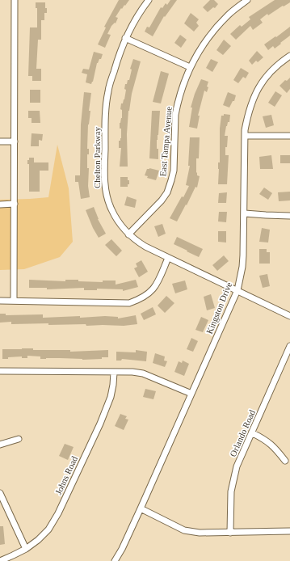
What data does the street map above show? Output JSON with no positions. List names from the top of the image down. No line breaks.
{"streets":{"street":["East Tampa Avenue","Chelton Parkway","Kingston Drive","Orlando Road","Johns Road"]},"crossings":[["East Tampa Avenue","Chelton Parkway"],["Chelton Parkway","Kingston Drive"]]}
